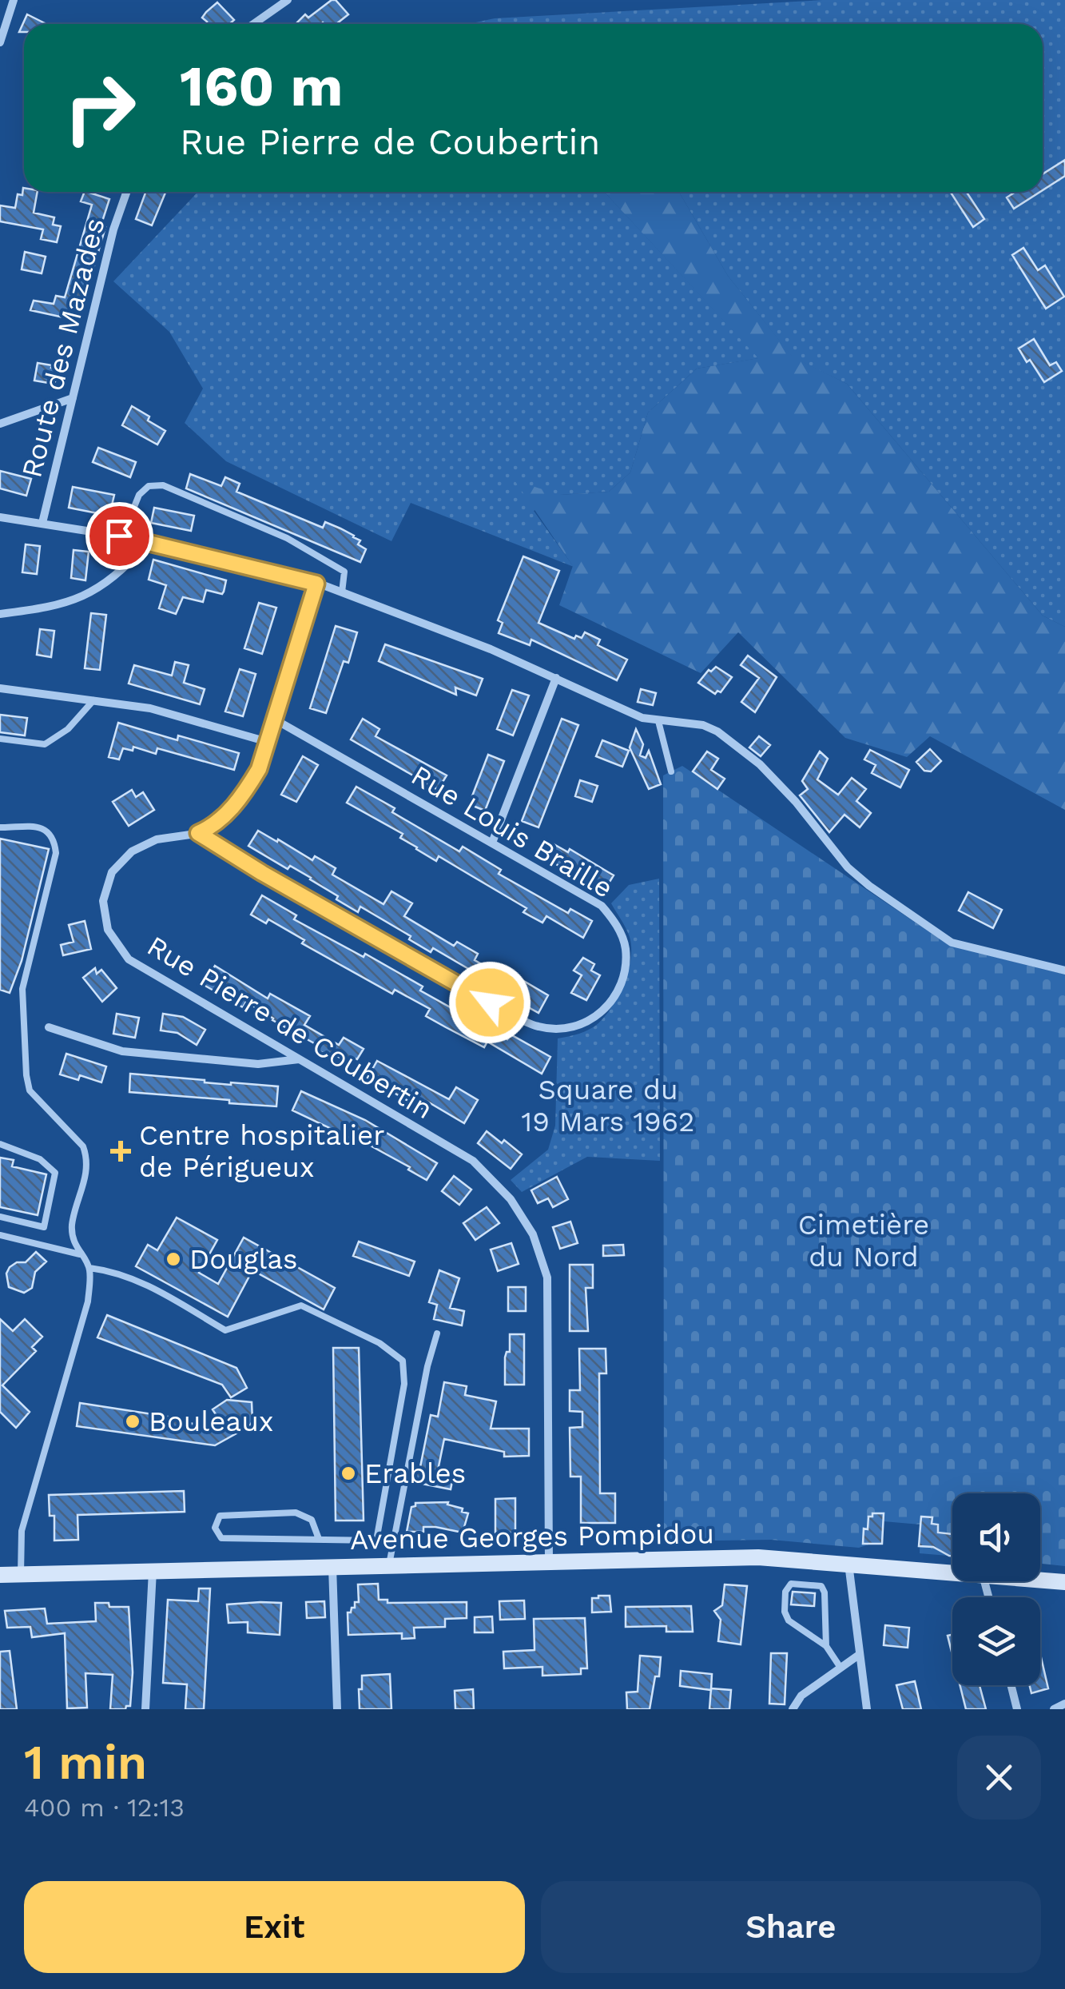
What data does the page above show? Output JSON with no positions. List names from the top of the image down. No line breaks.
{"streets":{"main road":["Avenue Georges Pompidou"],"street":["Route des Mazades","Rue Louis Braille","Rue Pierre de Coubertin"]},"crossings":[["Rue Louis Braille","Rue Pierre de Coubertin"],["Rue Pierre de Coubertin","Avenue Georges Pompidou"]],"parks":["Square du 19 Mars 1962","Cimetière du Nord"],"places":{"health":["Centre hospitalier de Périgueux"],"other":["Douglas","Bouleaux","Erables"]},"page":{"turn":["160 m","Rue Pierre de Coubertin"],"heading":["1 min","400 m · 12:13"],"buttons":["Exit","Share"]}}
